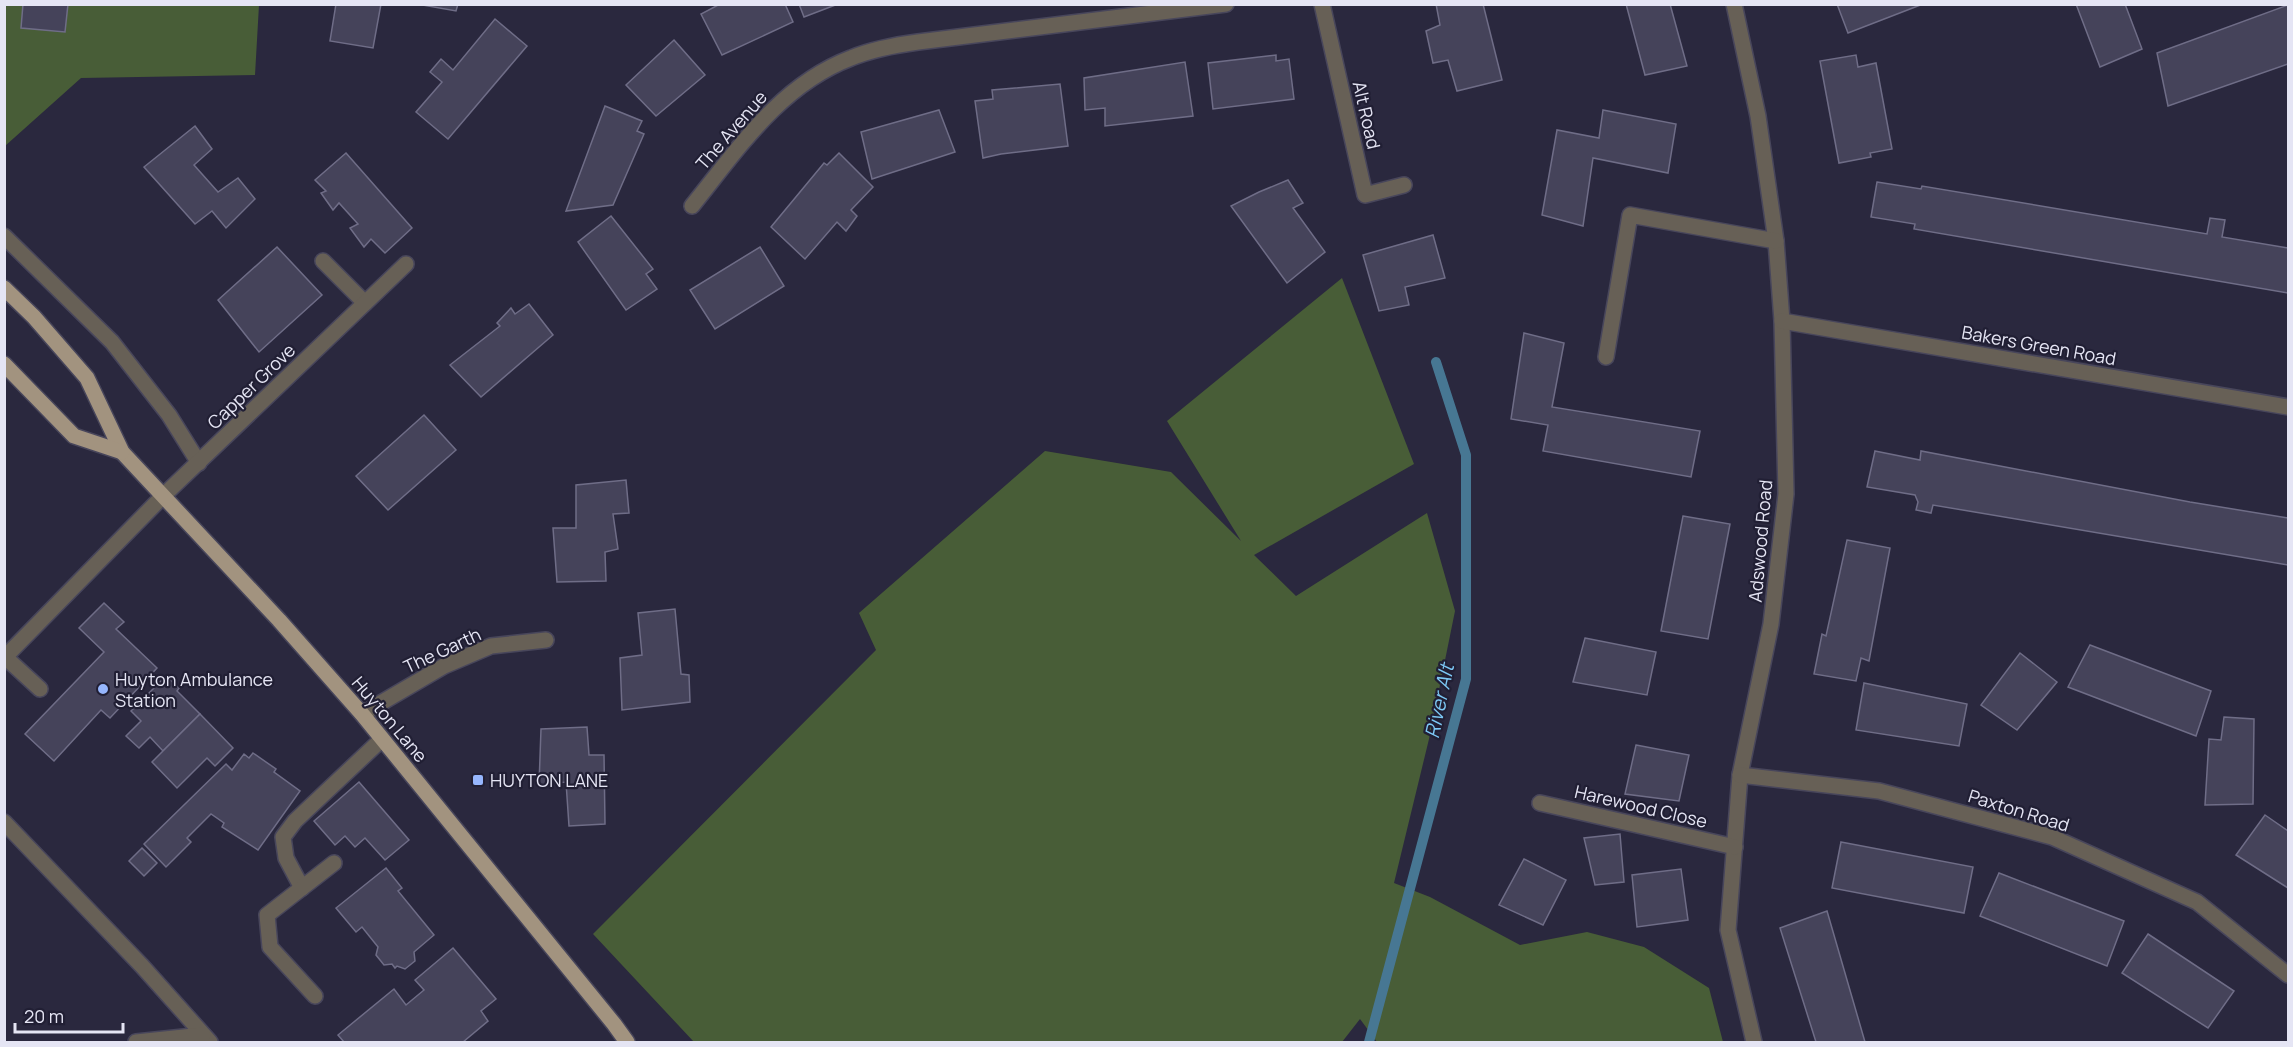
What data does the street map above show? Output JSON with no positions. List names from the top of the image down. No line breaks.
{"streets":{"main road":["Huyton Lane"],"street":["Alt Road","The Avenue","Bakers Green Road","Capper Grove","Adswood Road","The Garth","Harewood Close","Paxton Road"]},"crossings":[["Bakers Green Road","Adswood Road"],["Capper Grove","Huyton Lane"],["Adswood Road","Harewood Close"],["Adswood Road","Paxton Road"],["The Garth","Huyton Lane"]],"water":["River Alt"],"places":{"other":["Huyton Ambulance Station"],"transit":["HUYTON LANE"]},"scale_bar":"20 m"}
